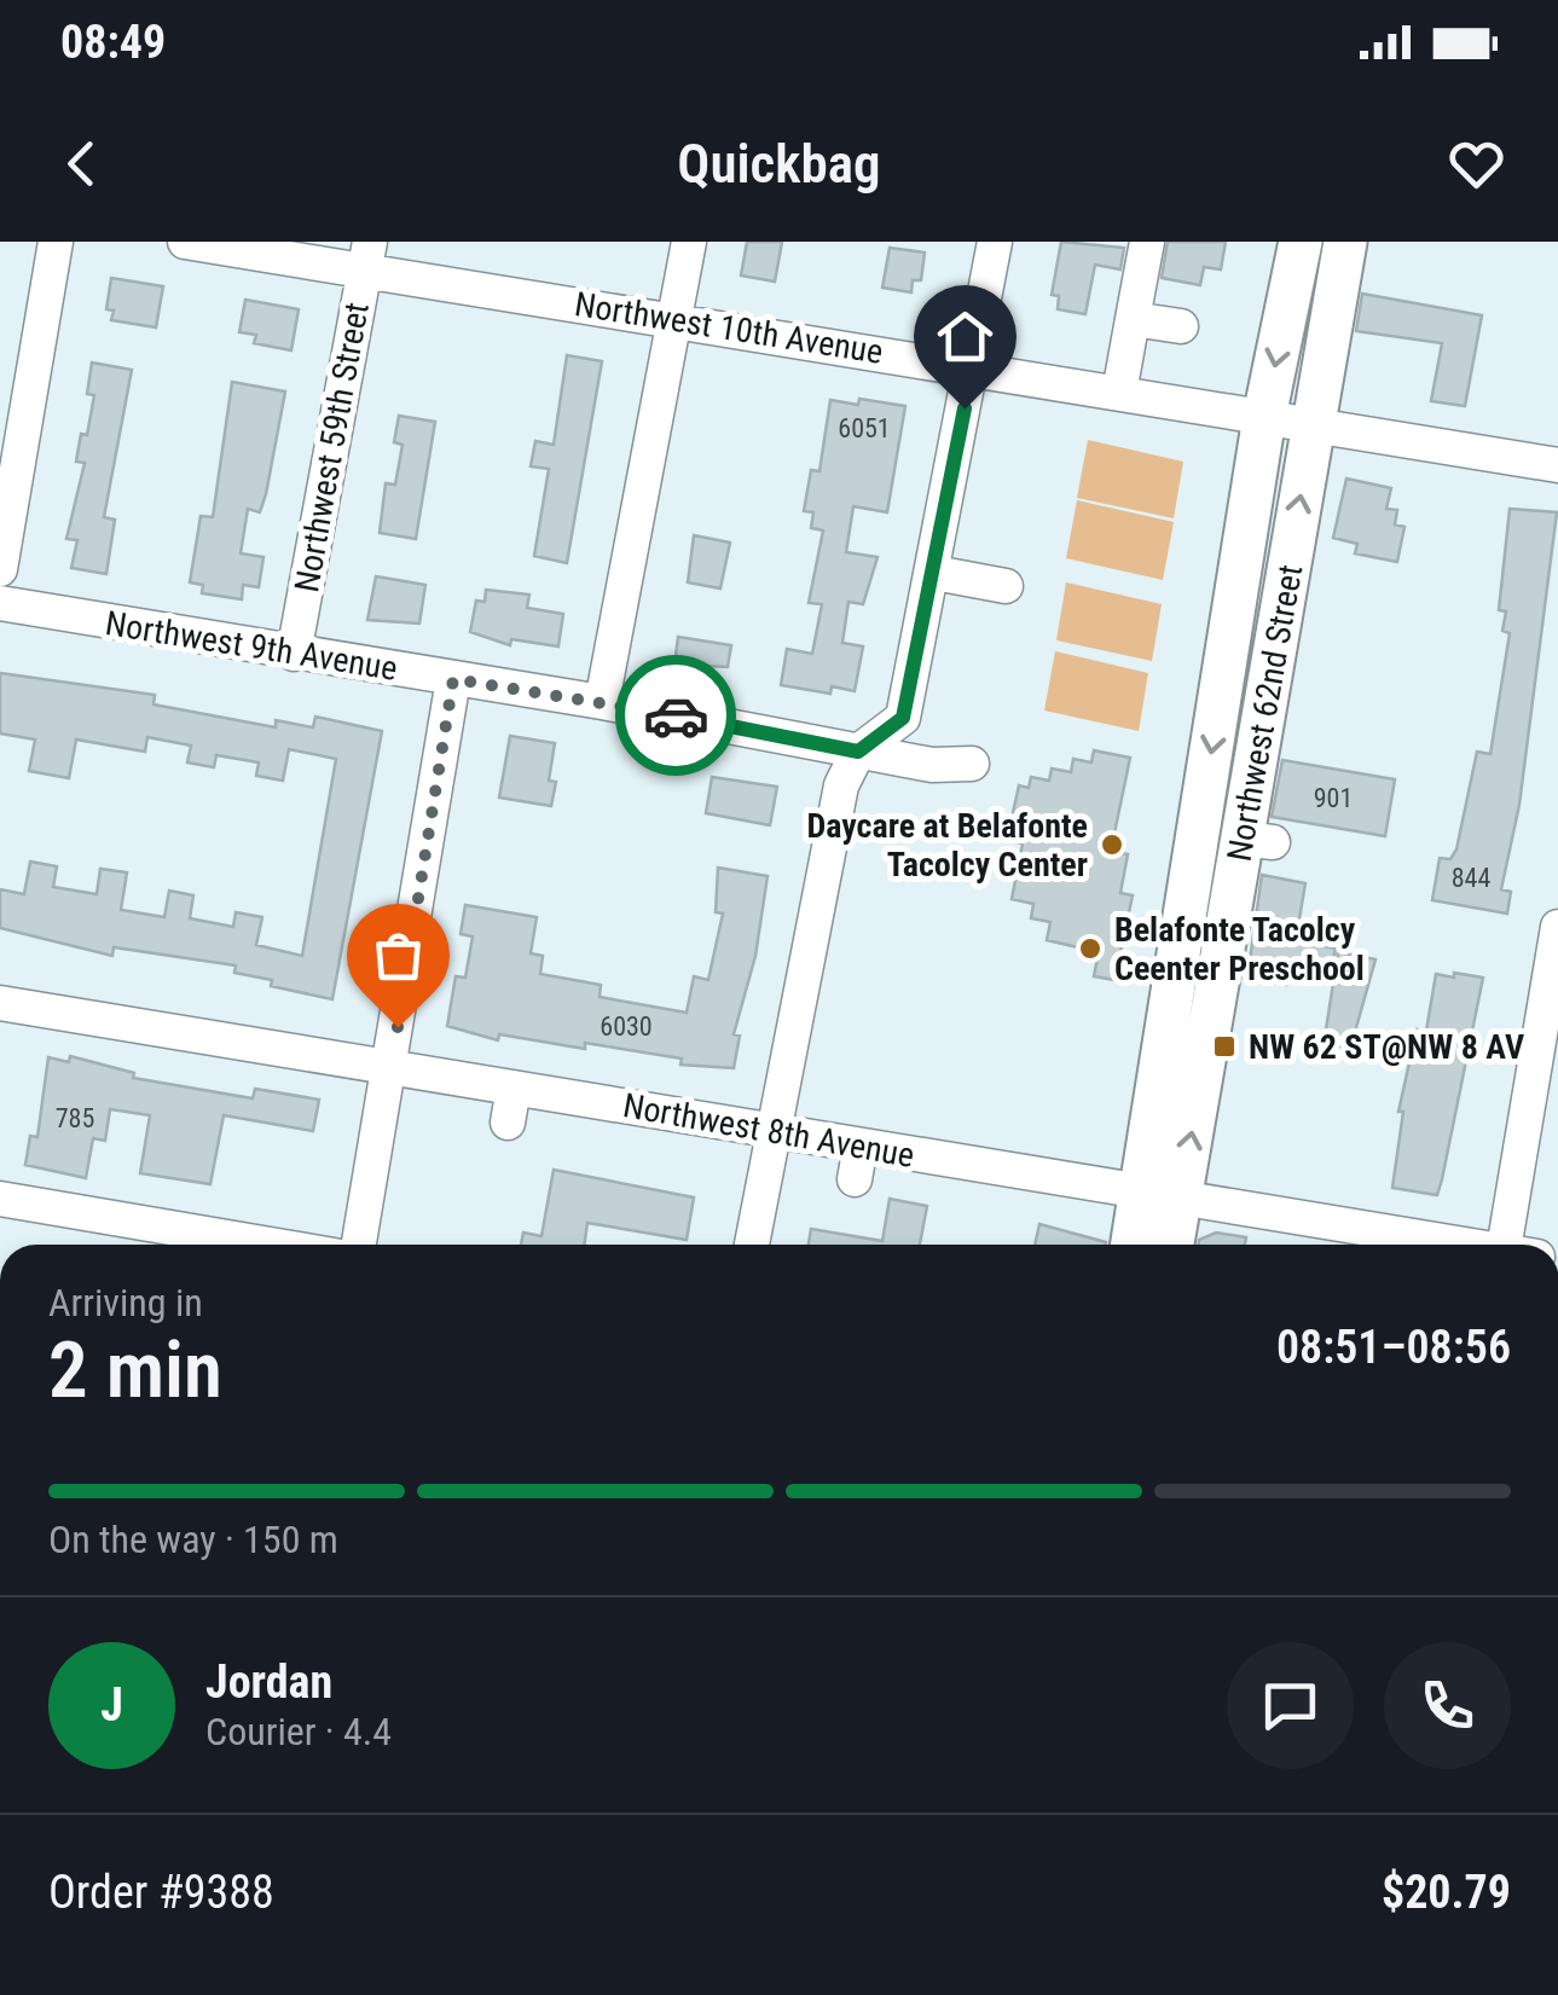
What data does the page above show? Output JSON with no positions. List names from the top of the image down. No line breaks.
{"streets":{"main road":["Northwest 62nd Street"],"street":["Northwest 10th Avenue","Northwest 59th Street","Northwest 9th Avenue","Northwest 8th Avenue"]},"crossings":[["Northwest 10th Avenue","Northwest 59th Street"],["Northwest 10th Avenue","Northwest 62nd Street"],["Northwest 59th Street","Northwest 9th Avenue"],["Northwest 62nd Street","Northwest 8th Avenue"]],"places":{"other":["Daycare at Belafonte Tacolcy Center","Belafonte Tacolcy Ceenter Preschool"],"transit":["NW 62 ST@NW 8 AV"]},"house_numbers":["6051","901","844","6030","785"],"page":{"status":"08:49","header":"Quickbag","heading":["2 min","Arriving in","08:51–08:56"],"panel":["Jordan","Courier · 4.4","Order #9388","$20.79"],"bar":"On the way · 150 m","round":"J"}}
